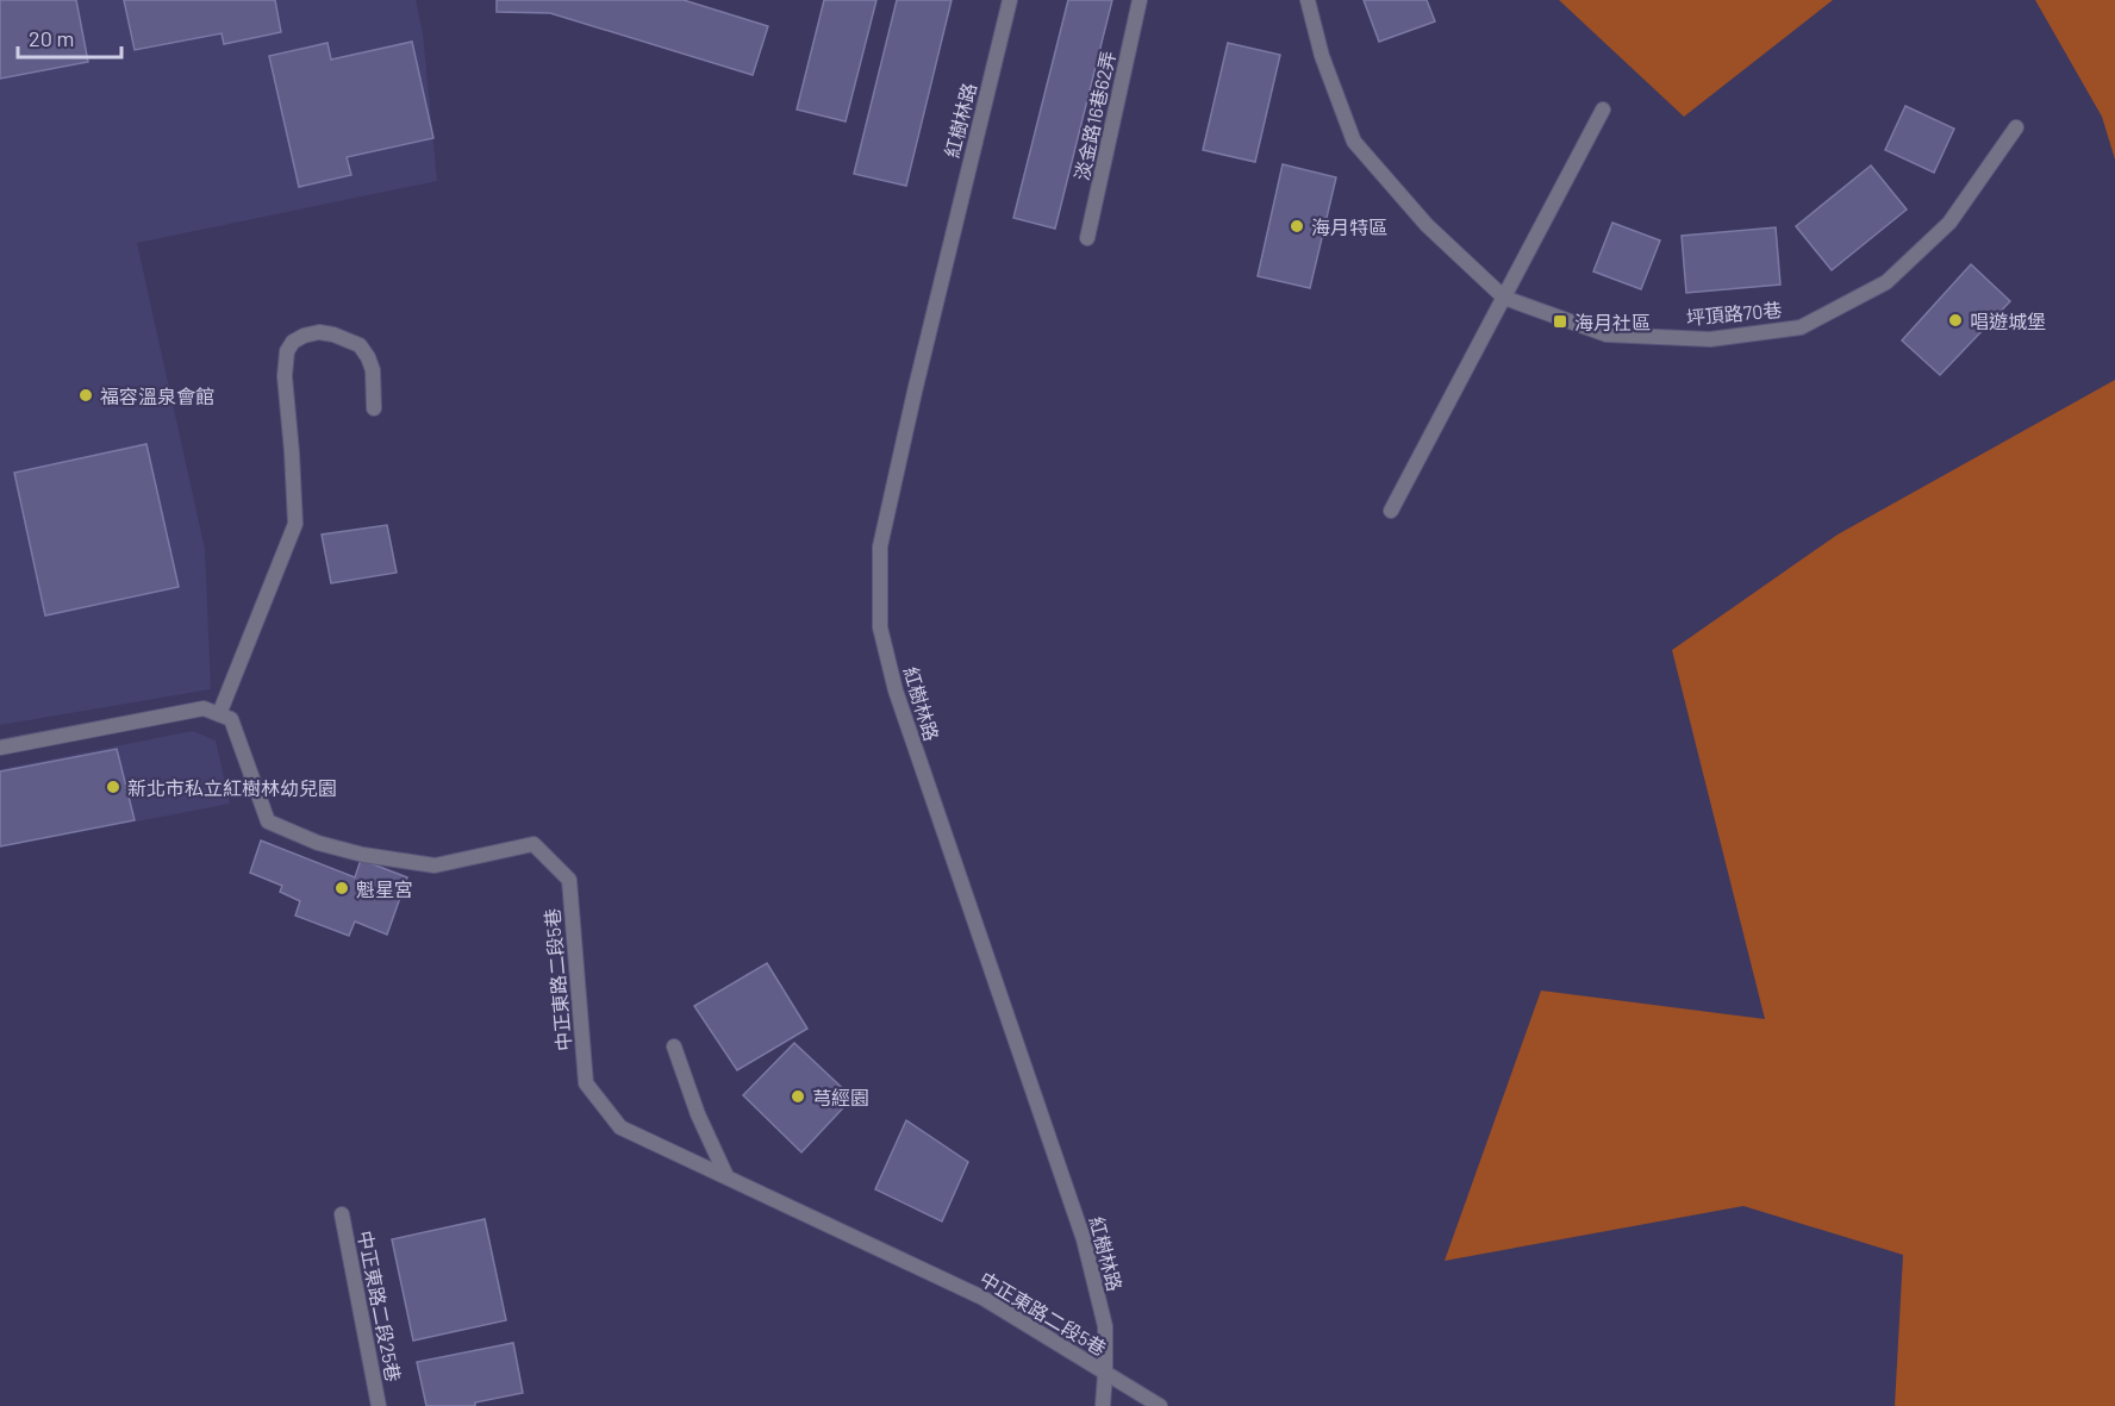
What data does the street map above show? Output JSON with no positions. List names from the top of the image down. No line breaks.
{"streets":{"street":["淡金路16巷62弄","紅樹林路","坪頂路70巷","中正東路二段5巷","中正東路二段25巷"]},"crossings":[["紅樹林路","中正東路二段5巷"]],"places":{"other":["海月特區","唱遊城堡","福容溫泉會館","新北市私立紅樹林幼兒園","魁星宮","芎經園"],"transit":["海月社區"]},"scale_bar":"20 m"}
